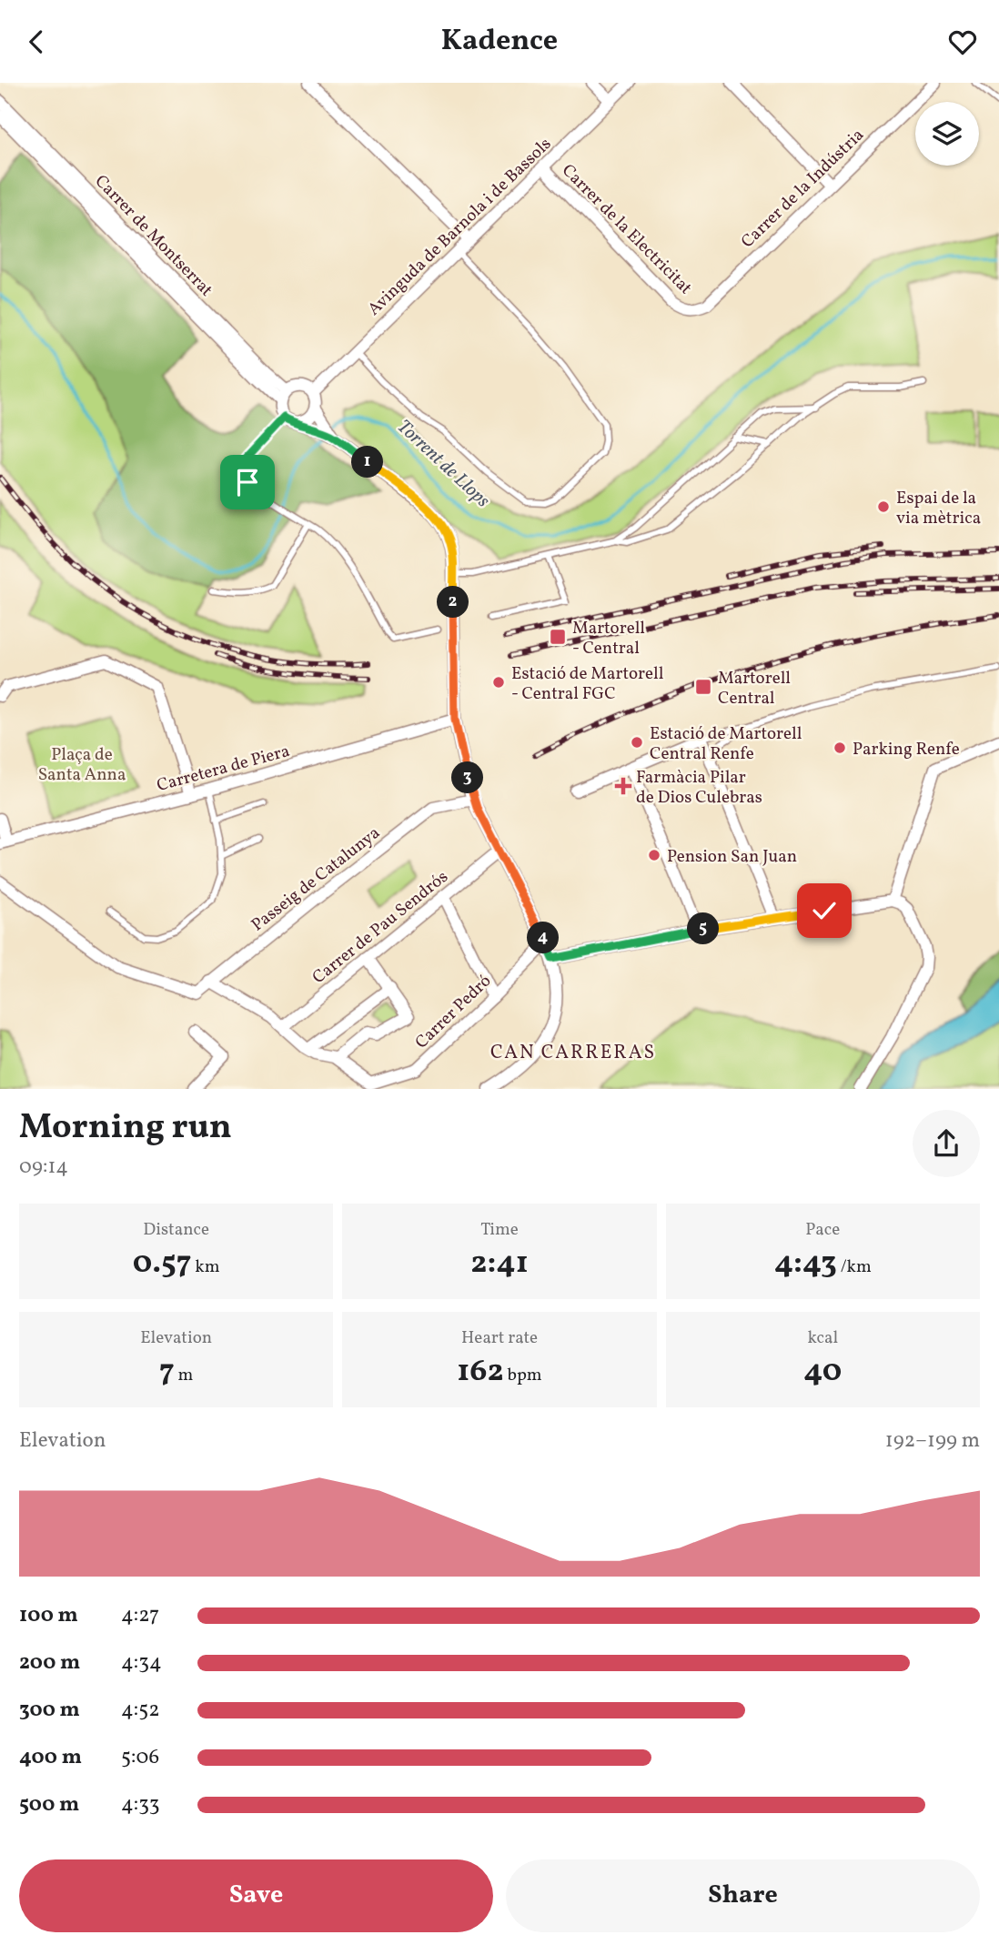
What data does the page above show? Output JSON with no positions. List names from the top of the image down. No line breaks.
{"streets":{"street":["Carrer de la Indústria","Avinguda de Barnola i de Bassols","Carrer de la Electricitat","Carrer de Montserrat","Carretera de Piera","Passeig de Catalunya","Carrer de Pau Sendrós","Carrer Pedró"]},"crossings":[["Carrer de la Indústria","Carrer de la Electricitat"],["Avinguda de Barnola i de Bassols","Carrer de la Electricitat"],["Avinguda de Barnola i de Bassols","Carrer de Montserrat"],["Passeig de Catalunya","Carrer Pedró"],["Carrer de Pau Sendrós","Carrer Pedró"]],"districts":["CAN CARRERAS"],"water":["Torrent de Llops"],"parks":["Plaça de Santa Anna"],"places":{"other":["Espai de la via mètrica","Estació de Martorell - Central FGC","Estació de Martorell Central Renfe","Parking Renfe","Pension San Juan"],"transit":["Martorell - Central","Martorell Central"],"health":["Farmàcia Pilar de Dios Culebras"]},"page":{"header":"Kadence","pins":["1","2","3","5","4"],"heading":["Morning run","09:14"],"stats":[["Distance","0.57 km"],["Time","2:41"],["Pace","4:43 /km"],["Elevation","7 m"],["Heart rate","162 bpm"],["kcal","40"]],"chart":["Elevation","192–199 m"],"list":[{"name":"100 m","note":"4:27"},{"name":"200 m","note":"4:34"},{"name":"300 m","note":"4:52"},{"name":"400 m","note":"5:06"},{"name":"500 m","note":"4:33"}],"buttons":["Save","Share"]}}
